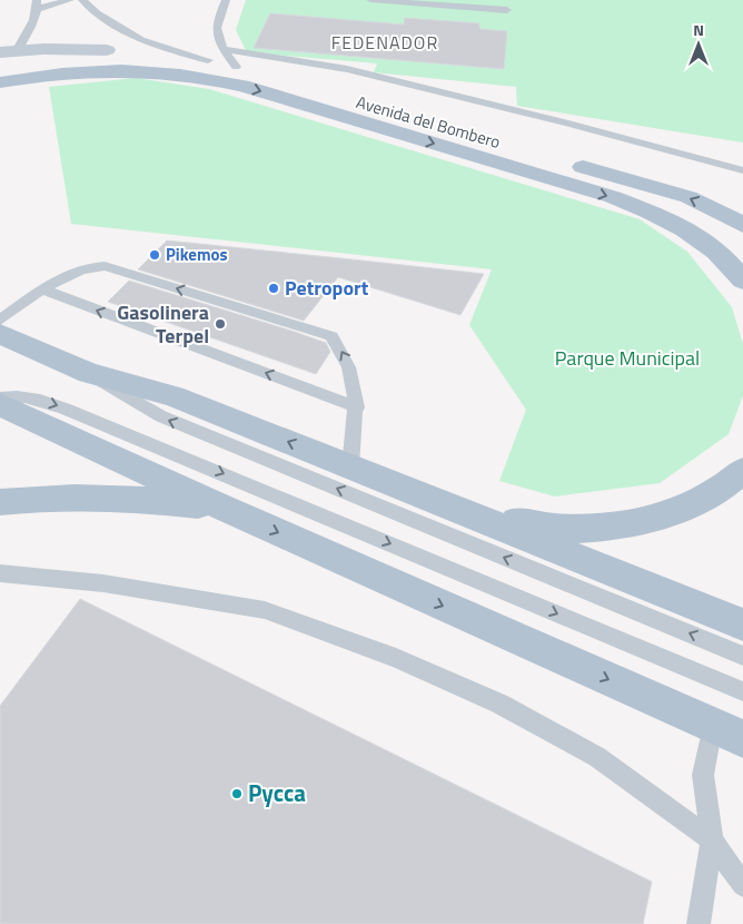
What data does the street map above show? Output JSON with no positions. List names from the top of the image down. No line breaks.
{"streets":{"main road":["Avenida del Bombero"]},"districts":["FEDENADOR"],"parks":["Parque Municipal"],"places":["Pikemos","Petroport","Gasolinera Terpel","Pycca"],"north":"top"}
